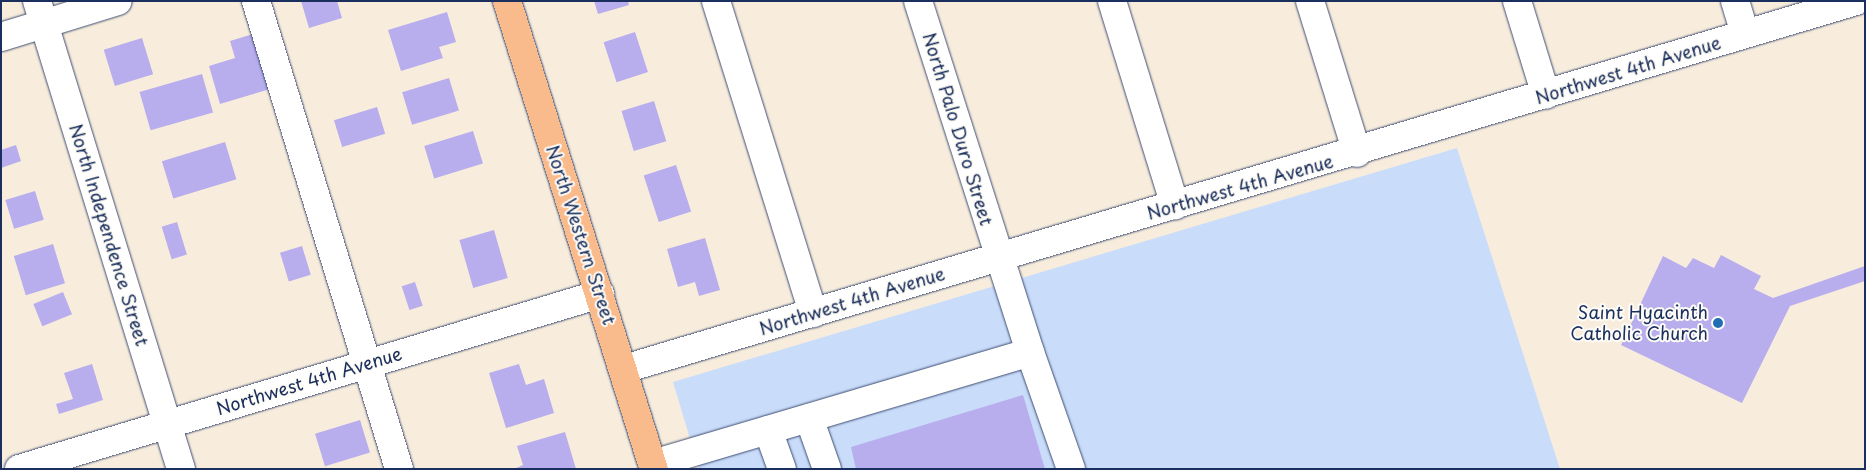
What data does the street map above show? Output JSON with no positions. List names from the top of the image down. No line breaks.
{"streets":{"main road":["North Western Street"],"street":["Northwest 4th Avenue","North Palo Duro Street","North Independence Street"]},"crossings":[["Northwest 4th Avenue","North Palo Duro Street"],["Northwest 4th Avenue","North Independence Street"],["Northwest 4th Avenue","North Western Street"]],"places":["Saint Hyacinth Catholic Church"]}
